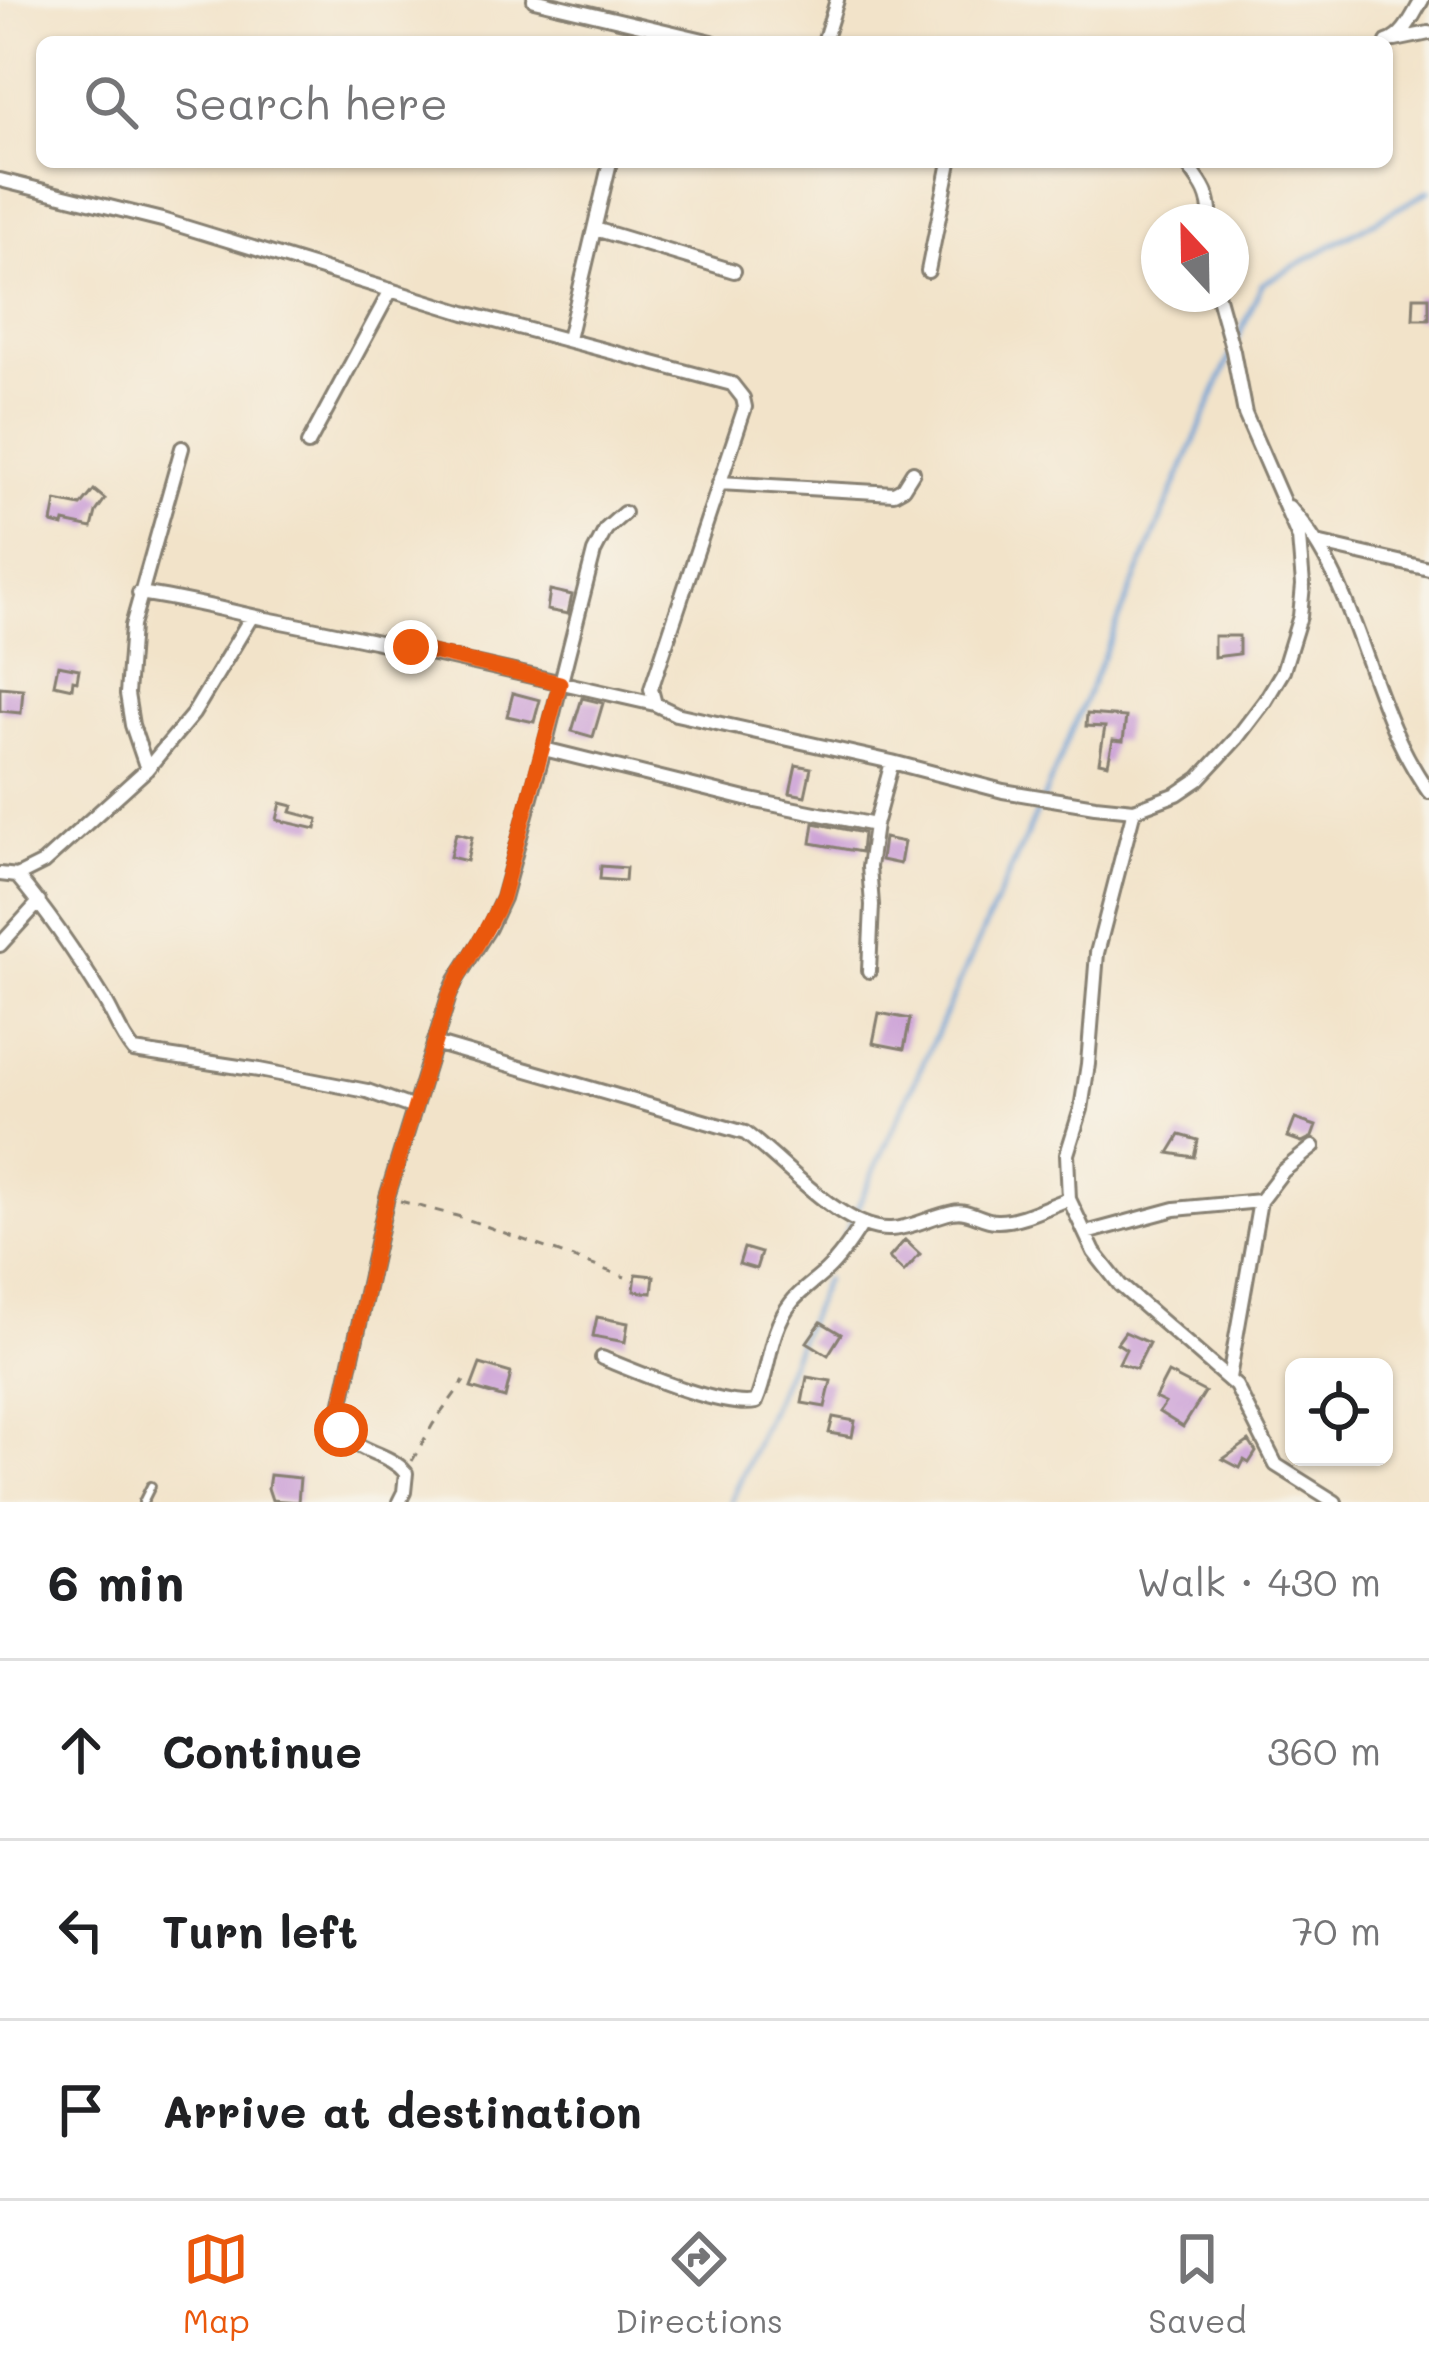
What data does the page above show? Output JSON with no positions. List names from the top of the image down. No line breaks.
{"north":"top","page":{"search":"Search here","heading":["6 min","Walk · 430 m"],"list":[["Continue","360 m"],["Turn left","70 m"],"Arrive at destination"],"nav":["Map","Directions","Saved"]}}
